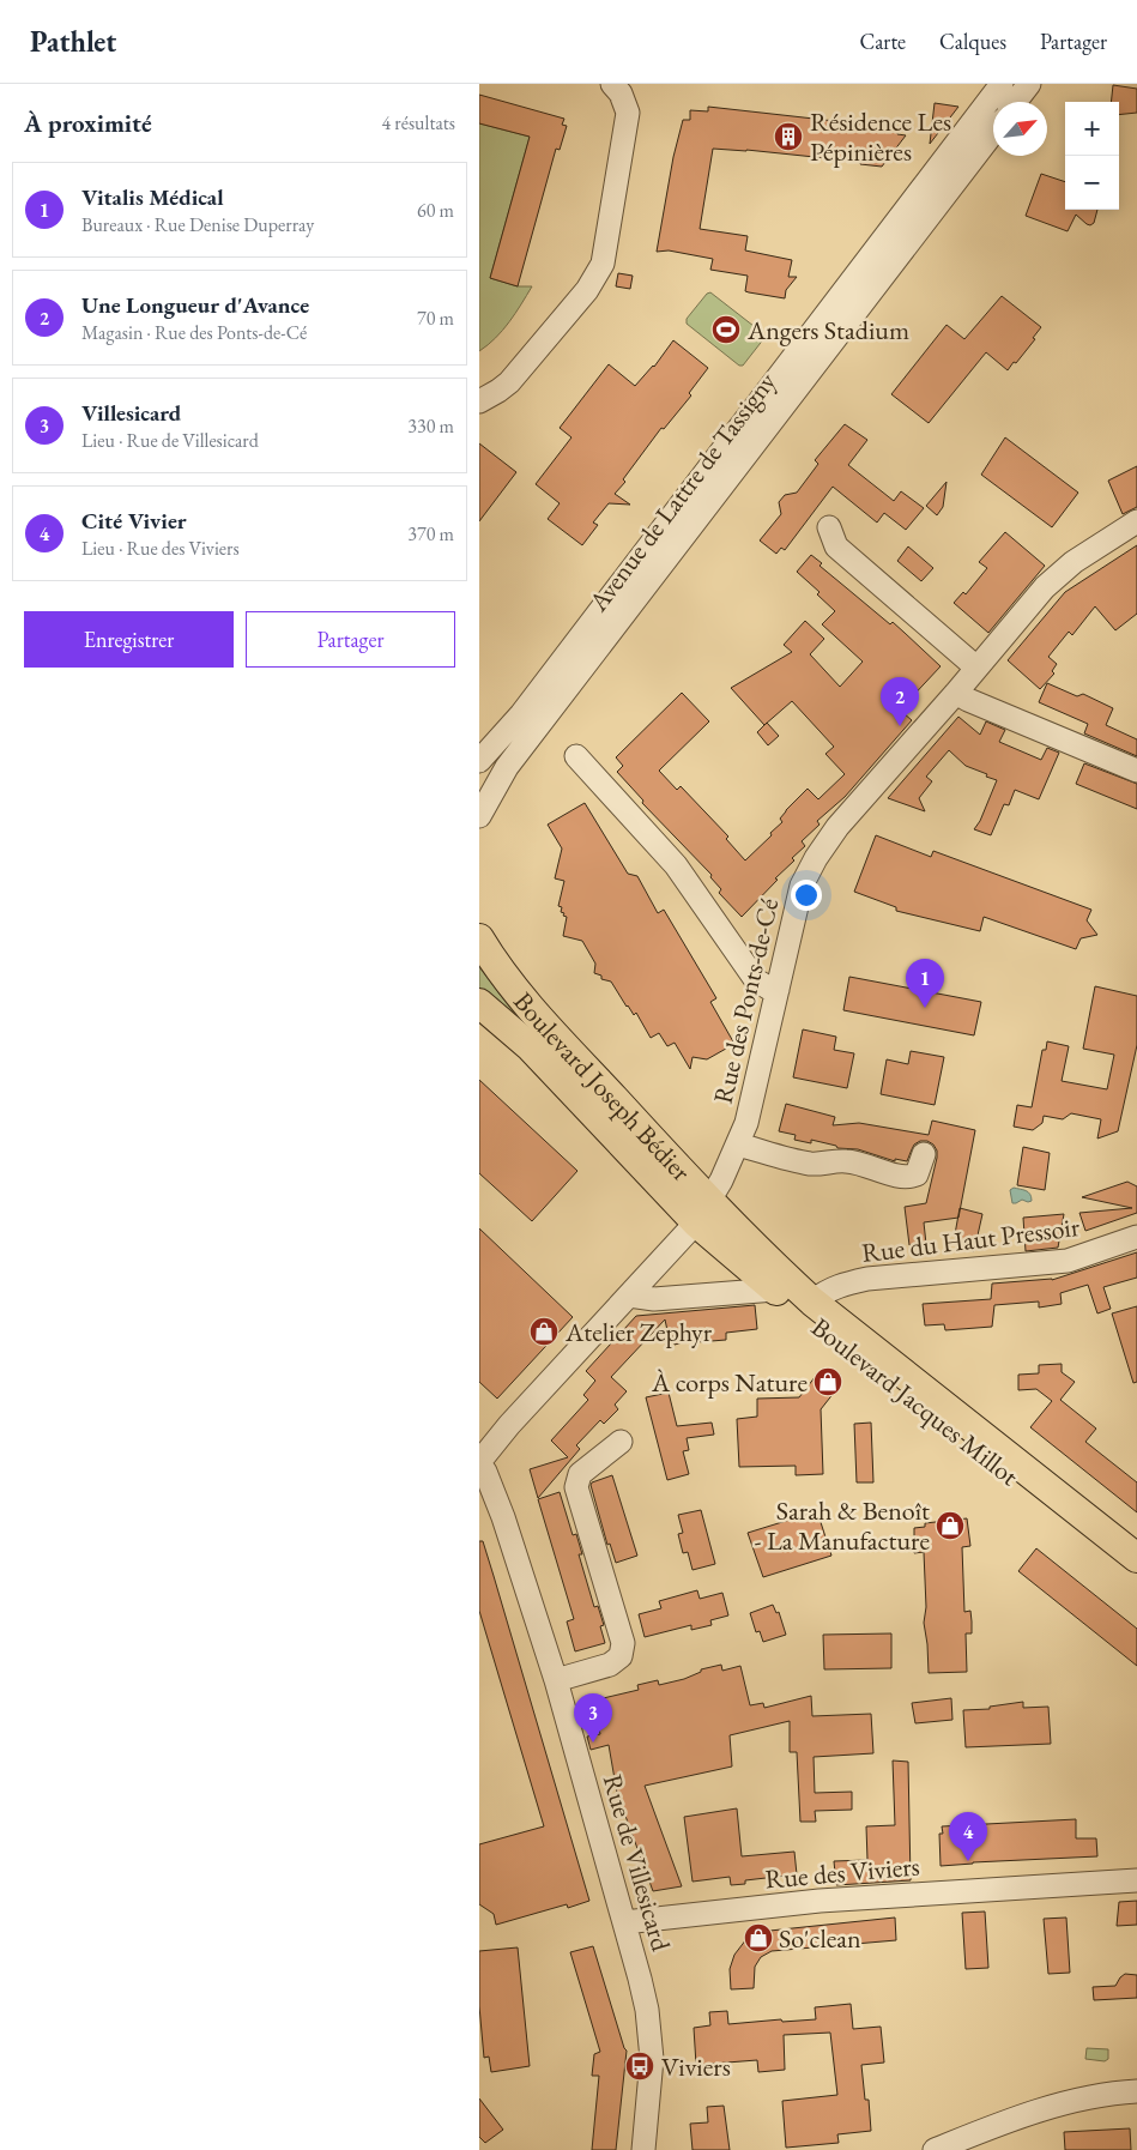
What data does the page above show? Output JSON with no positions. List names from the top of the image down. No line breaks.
{"streets":{"main road":["Boulevard Joseph Bédier","Boulevard Jacques Millot"],"street":["Avenue de Lattre de Tassigny","Rue des Ponts-de-Cé","Rue du Haut Pressoir","Rue de Villesicard","Rue des Viviers"]},"crossings":[["Rue des Ponts-de-Cé","Boulevard Joseph Bédier"],["Rue des Ponts-de-Cé","Boulevard Jacques Millot"],["Rue des Ponts-de-Cé","Rue de Villesicard"],["Boulevard Joseph Bédier","Boulevard Jacques Millot"],["Rue du Haut Pressoir","Boulevard Jacques Millot"],["Rue de Villesicard","Rue des Viviers"]],"places":{"building":["Résidence Les Pépinières"],"sports":["Angers Stadium"],"shop":["Atelier Zephyr","À corps Nature","Sarah & Benoît - La Manufacture","So'clean"],"bus stop":["Viviers"]},"north":"top right","page":{"header":"Pathlet","nav":["Carte","Calques","Partager"],"heading":["À proximité","4 résultats"],"map_buttons":["+","−"],"list":[{"mark":"1","name":"Vitalis Médical","note":"Bureaux · Rue Denise Duperray","value":"60 m"},{"mark":"2","name":"Une Longueur d'Avance","note":"Magasin · Rue des Ponts-de-Cé","value":"70 m"},{"mark":"3","name":"Villesicard","note":"Lieu · Rue de Villesicard","value":"330 m"},{"mark":"4","name":"Cité Vivier","note":"Lieu · Rue des Viviers","value":"370 m"}],"buttons":["Enregistrer","Partager"],"pins":["2","1","3","4"]}}
